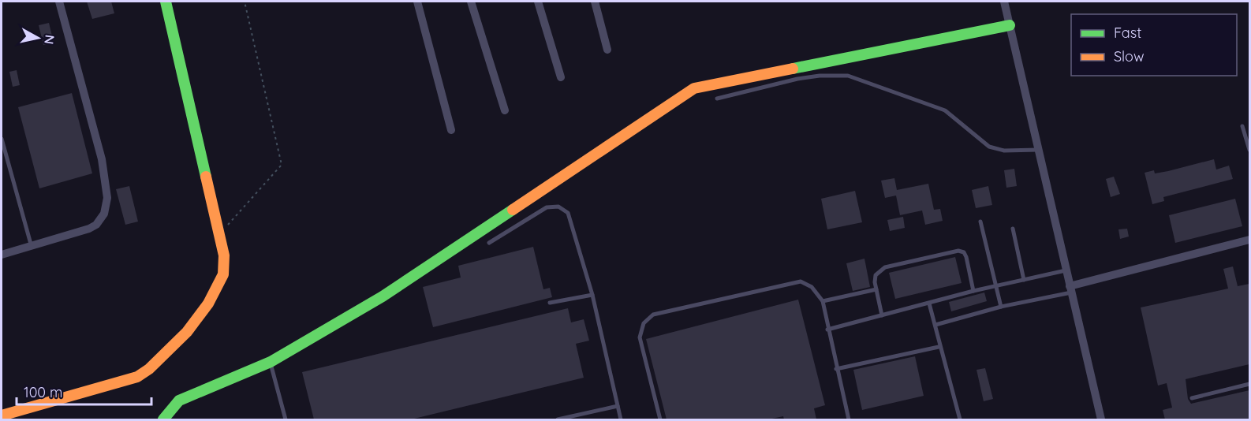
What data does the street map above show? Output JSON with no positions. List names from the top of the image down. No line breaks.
{"legend":["Fast","Slow"],"scale_bar":"100 m","north":"right"}
